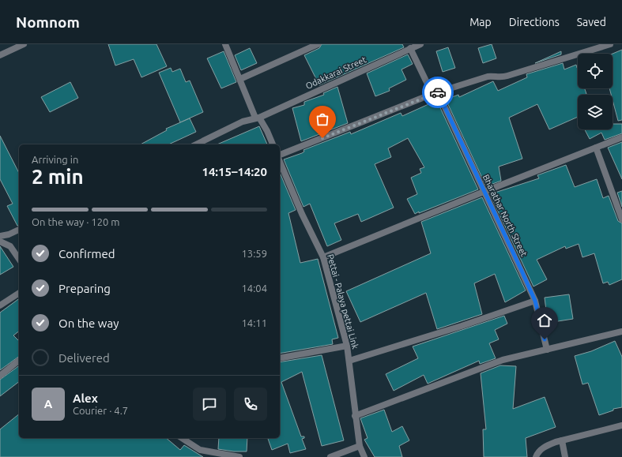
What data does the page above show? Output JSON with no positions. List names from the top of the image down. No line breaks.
{"streets":{"street":["Odakkarai Street","Bharathar North Street","Pettai - Palaya pettai Link"]},"crossings":[["Odakkarai Street","Bharathar North Street"]],"page":{"header":"Nomnom","nav":["Map","Directions","Saved"],"heading":["2 min","Arriving in","14:15–14:20"],"panel":["Alex","Courier · 4.7"],"bar":"On the way · 120 m","list":[["Confirmed","13:59"],["Preparing","14:04"],["On the way","14:11"],"Delivered"],"round":"A"}}
